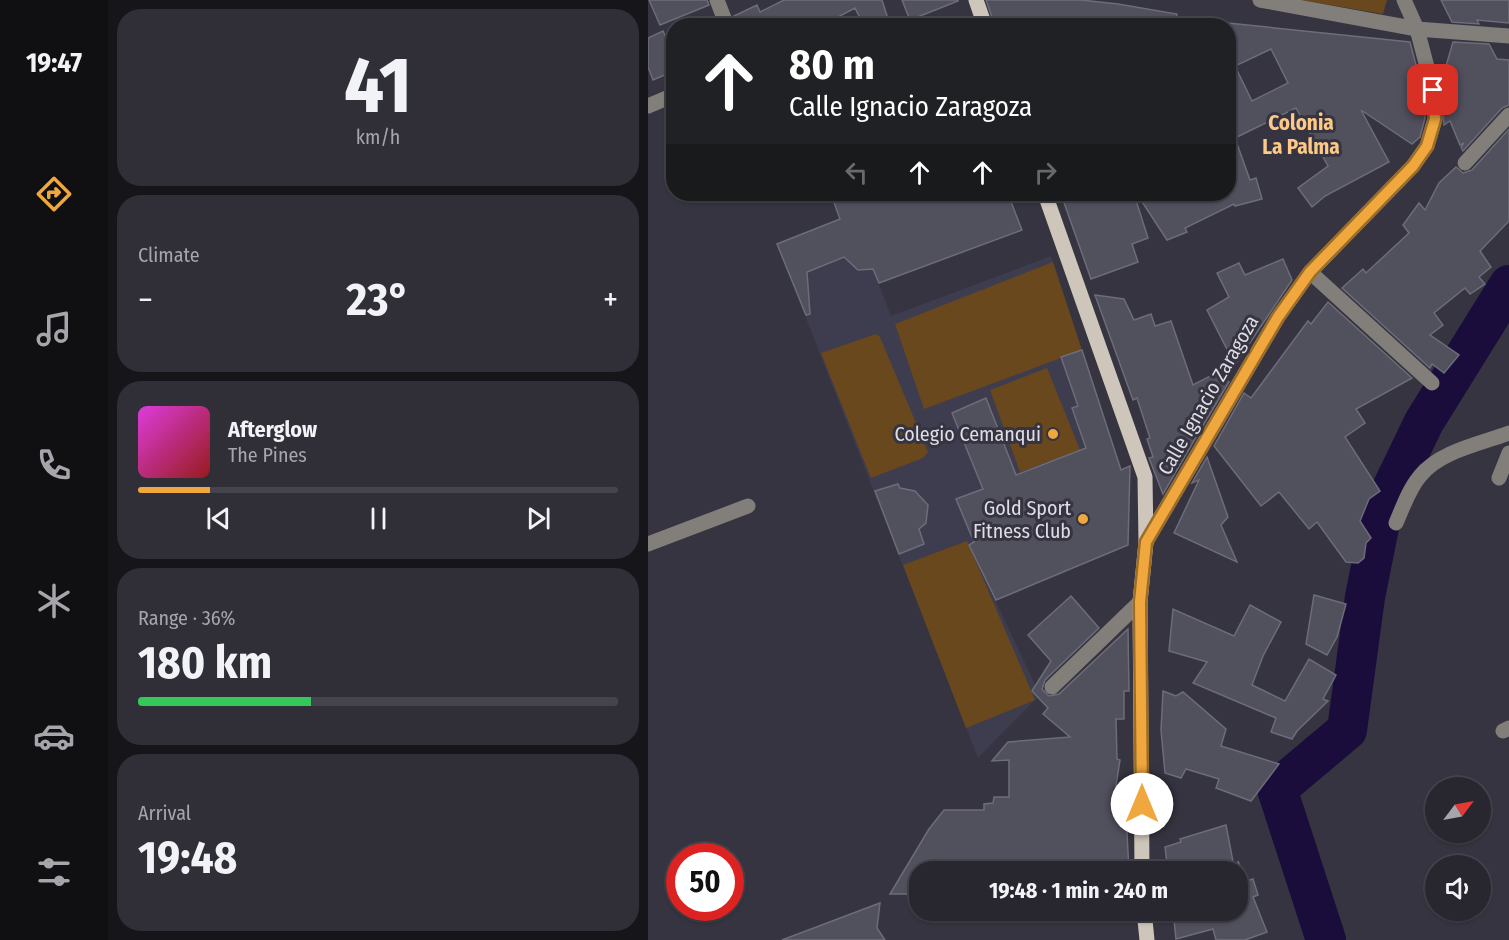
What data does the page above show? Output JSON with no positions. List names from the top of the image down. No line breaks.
{"streets":{"street":["Calle Ignacio Zaragoza"]},"districts":["Colonia La Palma"],"places":["Colegio Cemanqui","Gold Sport Fitness Club"],"north":"top right","page":{"tabs":"19:47","tile":[["41","km/h"],"Climate",["Range · 36%","180 km"],["Arrival","19:48"]],"turn":["80 m","Calle Ignacio Zaragoza"],"heat":["−","23°","+"],"song":["Afterglow","The Pines"],"limit":"50","trip":"19:48 · 1 min · 240 m"}}
